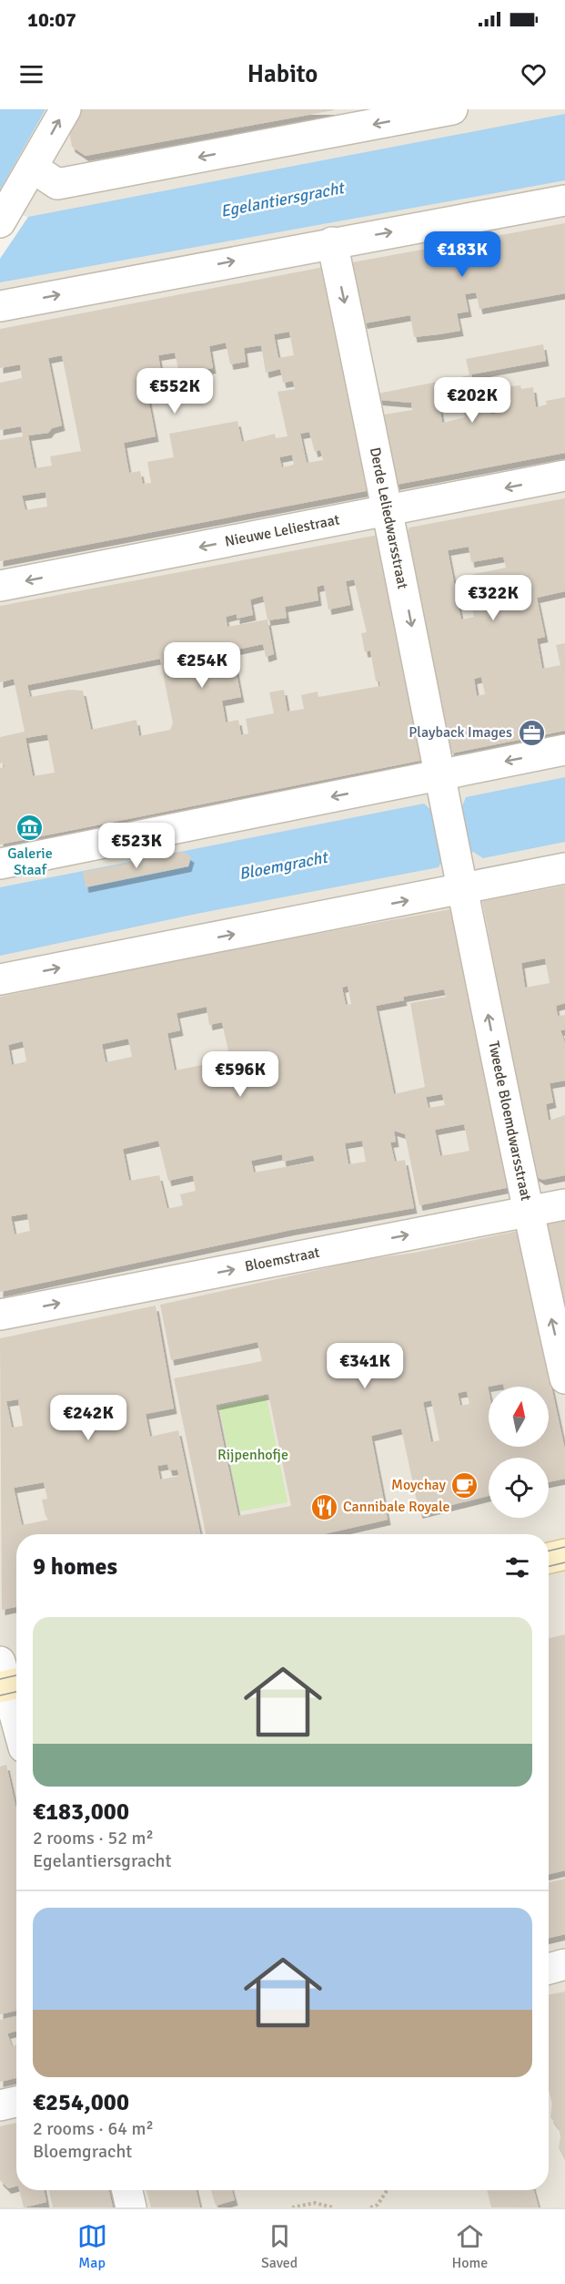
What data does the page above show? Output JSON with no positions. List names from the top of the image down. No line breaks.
{"streets":{"street":["Derde Leliedwarsstraat","Nieuwe Leliestraat","Tweede Bloemdwarsstraat","Bloemstraat"]},"crossings":[["Derde Leliedwarsstraat","Nieuwe Leliestraat"],["Derde Leliedwarsstraat","Tweede Bloemdwarsstraat"],["Tweede Bloemdwarsstraat","Bloemstraat"]],"one_way":["Derde Leliedwarsstraat","Nieuwe Leliestraat","Tweede Bloemdwarsstraat","Bloemstraat"],"water":["Egelantiersgracht","Bloemgracht"],"parks":["Rijpenhofje"],"places":{"office":["Playback Images"],"museum":["Galerie Staaf"],"cafe":["Moychay"],"restaurant":["Cannibale Royale"]},"north":"top","page":{"status":"10:07","header":"Habito","price":["€183K","€552K","€202K","€322K","€254K","€523K","€596K","€341K","€242K"],"heading":"9 homes","list":[{"name":"€183,000","note":"2 rooms · 52 m² · Egelantiersgracht"},{"name":"€254,000","note":"2 rooms · 64 m² · Bloemgracht"}],"tabs":["Map","Saved","Home"]}}
